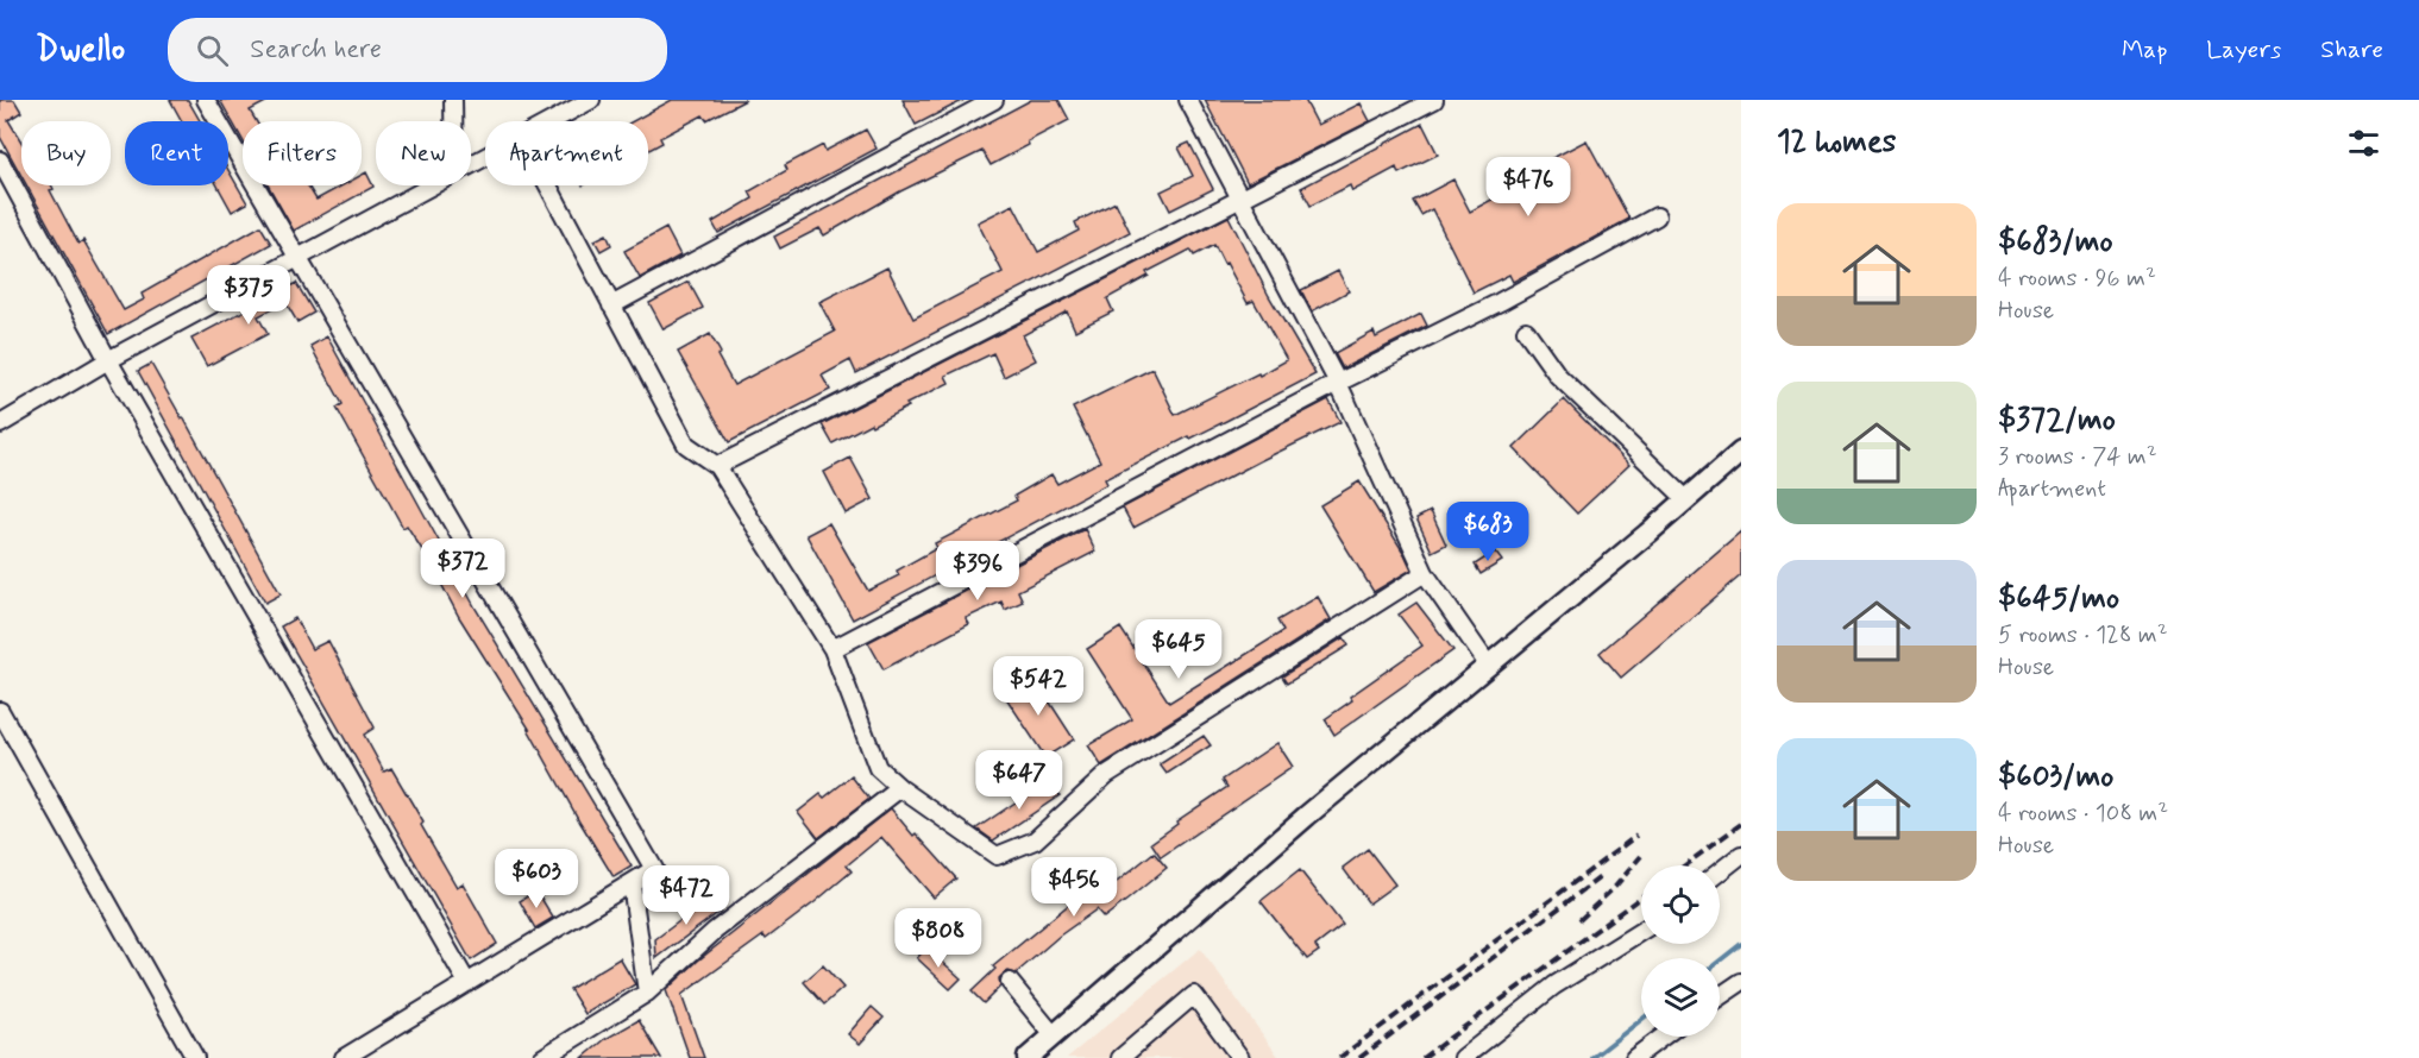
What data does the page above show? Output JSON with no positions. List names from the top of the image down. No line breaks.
{"page":{"header":"Dwello","search":"Search here","nav":["Map","Layers","Share"],"heading":"12 homes","chip":["Buy","Rent","Filters","New","Apartment"],"price":["$476","$375","$683","$372","$396","$645","$542","$647","$603","$456","$472","$808"],"list":[{"name":"$683/mo","note":"4 rooms · 96 m² · House"},{"name":"$372/mo","note":"3 rooms · 74 m² · Apartment"},{"name":"$645/mo","note":"5 rooms · 128 m² · House"},{"name":"$603/mo","note":"4 rooms · 108 m² · House"}]}}
